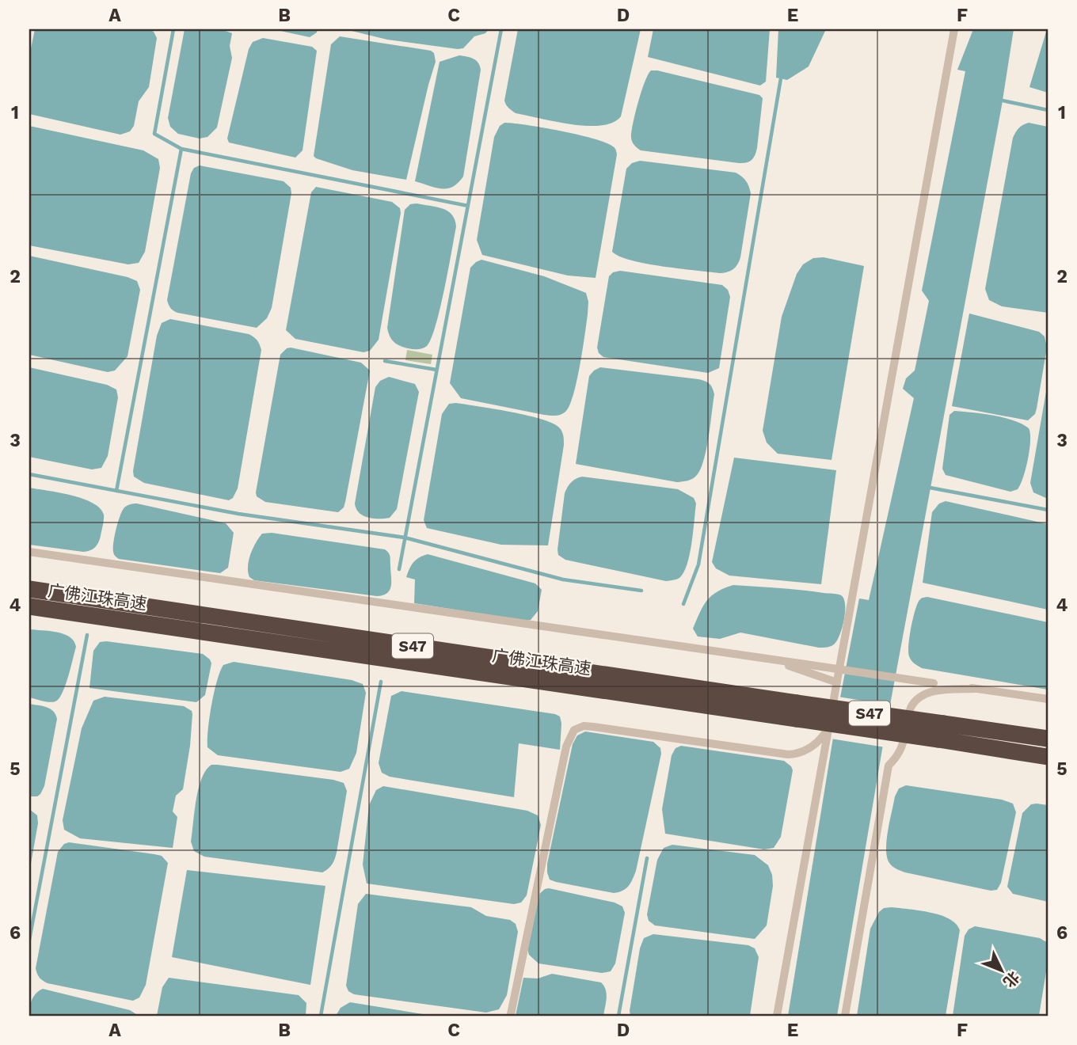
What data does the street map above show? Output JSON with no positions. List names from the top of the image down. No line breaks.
{"streets":{"highway":["广佛江珠高速","S47"]},"north":"bottom right","grid":{"columns":["A","B","C","D","E","F"],"rows":["1","2","3","4","5","6"]}}
